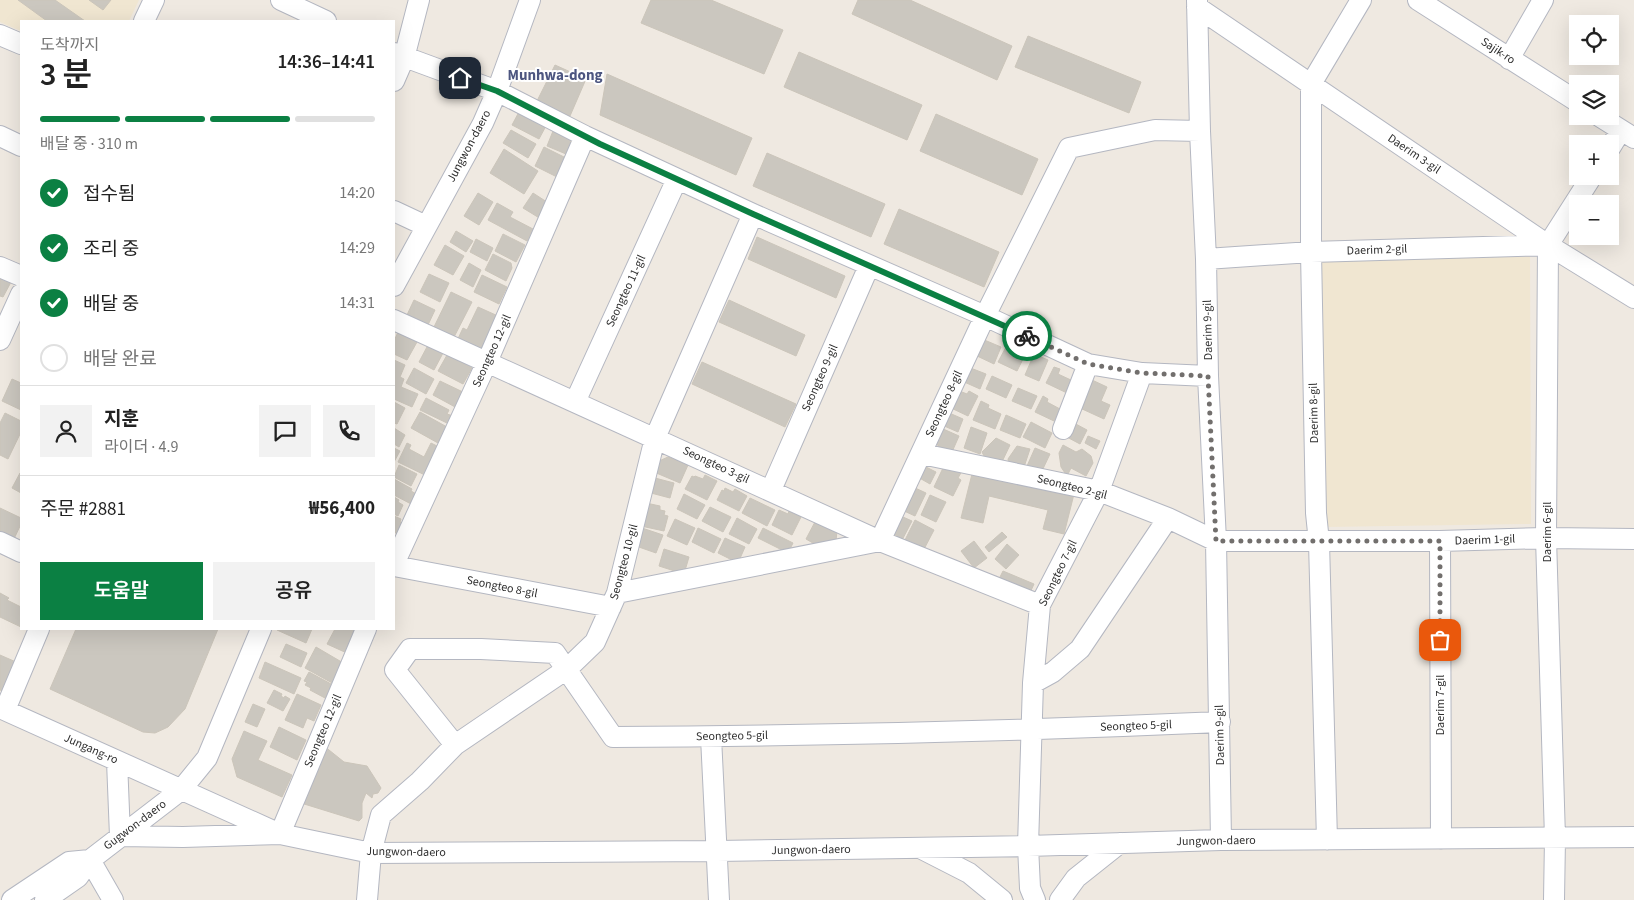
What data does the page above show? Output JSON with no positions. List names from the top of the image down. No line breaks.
{"streets":{"street":["Sajik-ro","Jungwon-daero","Daerim 3-gil","Daerim 2-gil","Seongteo 11-gil","Daerim 9-gil","Seongteo 12-gil","Seongteo 9-gil","Seongteo 8-gil","Daerim 8-gil","Seongteo 3-gil","Seongteo 2-gil","Daerim 6-gil","Daerim 1-gil","Seongteo 10-gil","Seongteo 7-gil","Daerim 7-gil","Seongteo 5-gil","Jungang-ro","Gugwon-daero"]},"crossings":[["Jungwon-daero","Daerim 9-gil"],["Jungwon-daero","Seongteo 12-gil"],["Jungwon-daero","Daerim 8-gil"],["Jungwon-daero","Daerim 6-gil"],["Jungwon-daero","Seongteo 10-gil"],["Jungwon-daero","Seongteo 7-gil"],["Jungwon-daero","Daerim 7-gil"],["Jungwon-daero","Jungang-ro"],["Jungwon-daero","Gugwon-daero"],["Daerim 3-gil","Daerim 2-gil"],["Daerim 3-gil","Daerim 9-gil"],["Daerim 3-gil","Daerim 8-gil"],["Daerim 3-gil","Daerim 6-gil"],["Daerim 2-gil","Daerim 9-gil"],["Daerim 2-gil","Daerim 8-gil"],["Daerim 2-gil","Daerim 6-gil"],["Seongteo 11-gil","Seongteo 3-gil"],["Daerim 9-gil","Seongteo 8-gil"],["Daerim 9-gil","Seongteo 2-gil"],["Daerim 9-gil","Daerim 1-gil"],["Daerim 9-gil","Seongteo 5-gil"],["Seongteo 12-gil","Seongteo 3-gil"],["Seongteo 9-gil","Seongteo 3-gil"],["Seongteo 8-gil","Seongteo 3-gil"],["Seongteo 8-gil","Seongteo 2-gil"],["Seongteo 8-gil","Seongteo 10-gil"],["Daerim 8-gil","Daerim 1-gil"],["Seongteo 3-gil","Seongteo 10-gil"],["Seongteo 3-gil","Seongteo 7-gil"],["Seongteo 2-gil","Daerim 1-gil"],["Seongteo 2-gil","Seongteo 7-gil"],["Daerim 6-gil","Daerim 1-gil"],["Daerim 1-gil","Daerim 7-gil"],["Seongteo 10-gil","Seongteo 5-gil"],["Seongteo 7-gil","Seongteo 5-gil"],["Jungang-ro","Gugwon-daero"]],"districts":["Munhwa-dong"],"page":{"map_buttons":["+","−"],"heading":["3 분","도착까지","14:36–14:41"],"panel":["지훈","라이더 · 4.9","주문 #2881","₩56,400"],"bar":"배달 중 · 310 m","list":[["접수됨","14:20"],["조리 중","14:29"],["배달 중","14:31"],"배달 완료"],"buttons":["도움말","공유"]}}
